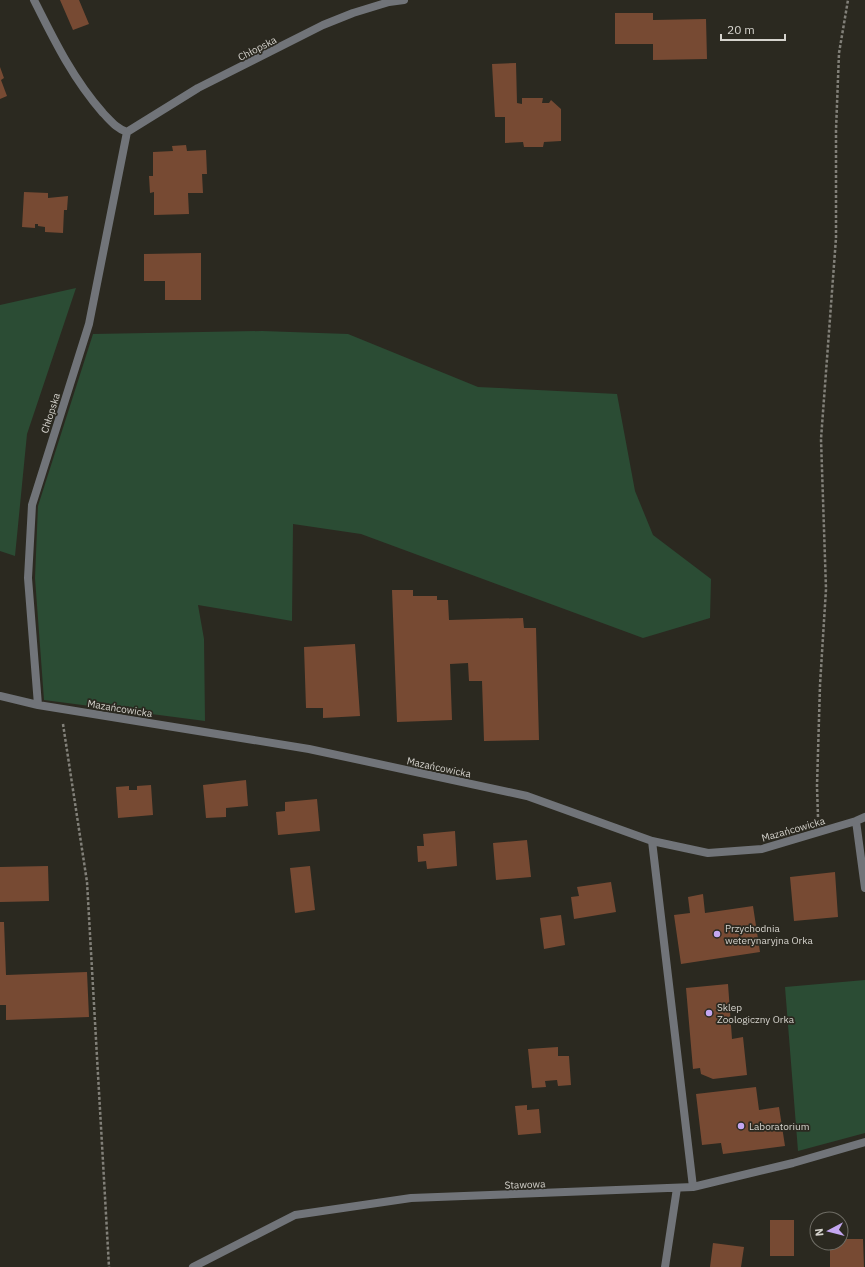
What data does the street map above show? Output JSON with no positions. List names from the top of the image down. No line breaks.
{"streets":{"street":["Chłopska","Mazańcowicka","Stawowa"]},"crossings":[["Chłopska","Mazańcowicka"]],"places":["Przychodnia weterynaryjna Orka","Sklep Zoologiczny Orka","Laboratorium"],"scale_bar":"20 m","north":"left"}
